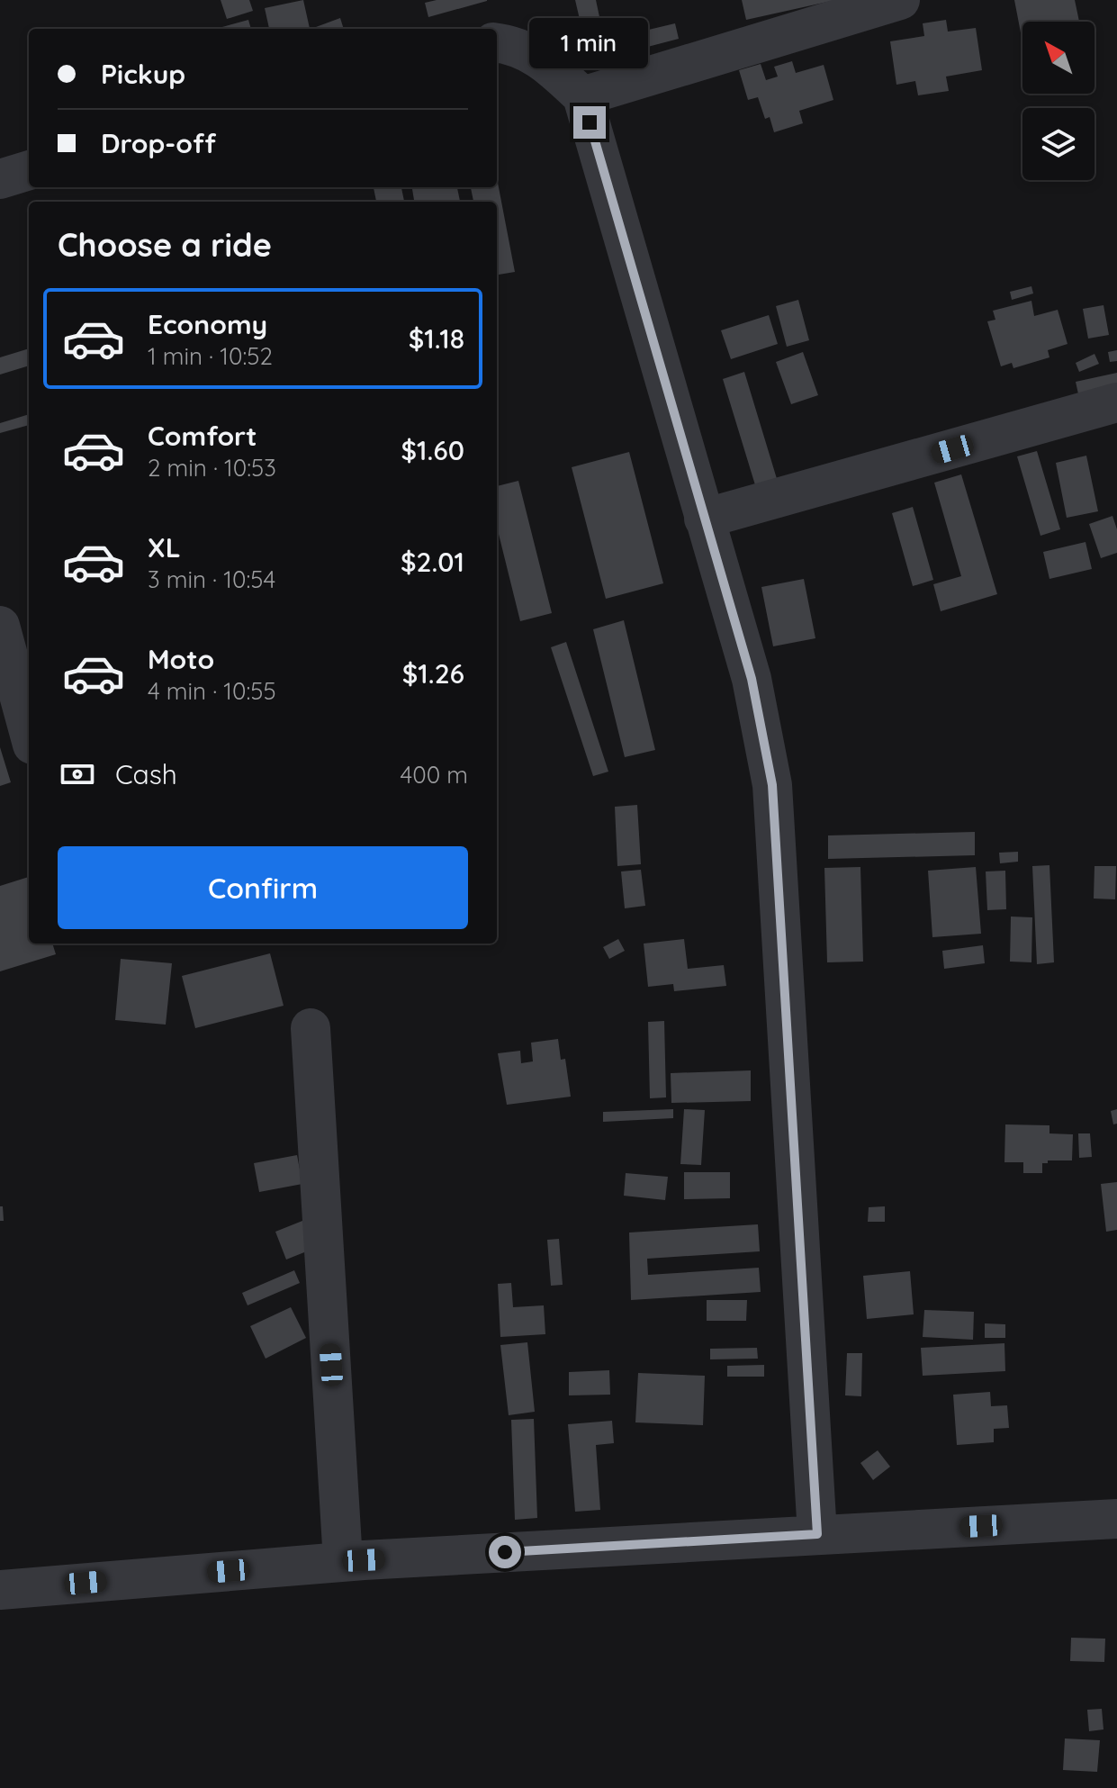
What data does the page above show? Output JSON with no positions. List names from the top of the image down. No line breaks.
{"north":"top left","page":{"bubble":"1 min","banner":["Pickup","Drop-off"],"heading":"Choose a ride","list":[{"name":"Economy","note":"1 min · 10:52","value":"$1.18"},{"name":"Comfort","note":"2 min · 10:53","value":"$1.60"},{"name":"XL","note":"3 min · 10:54","value":"$2.01"},{"name":"Moto","note":"4 min · 10:55","value":"$1.26"}],"pay":["Cash","400 m"],"buttons":"Confirm"}}
